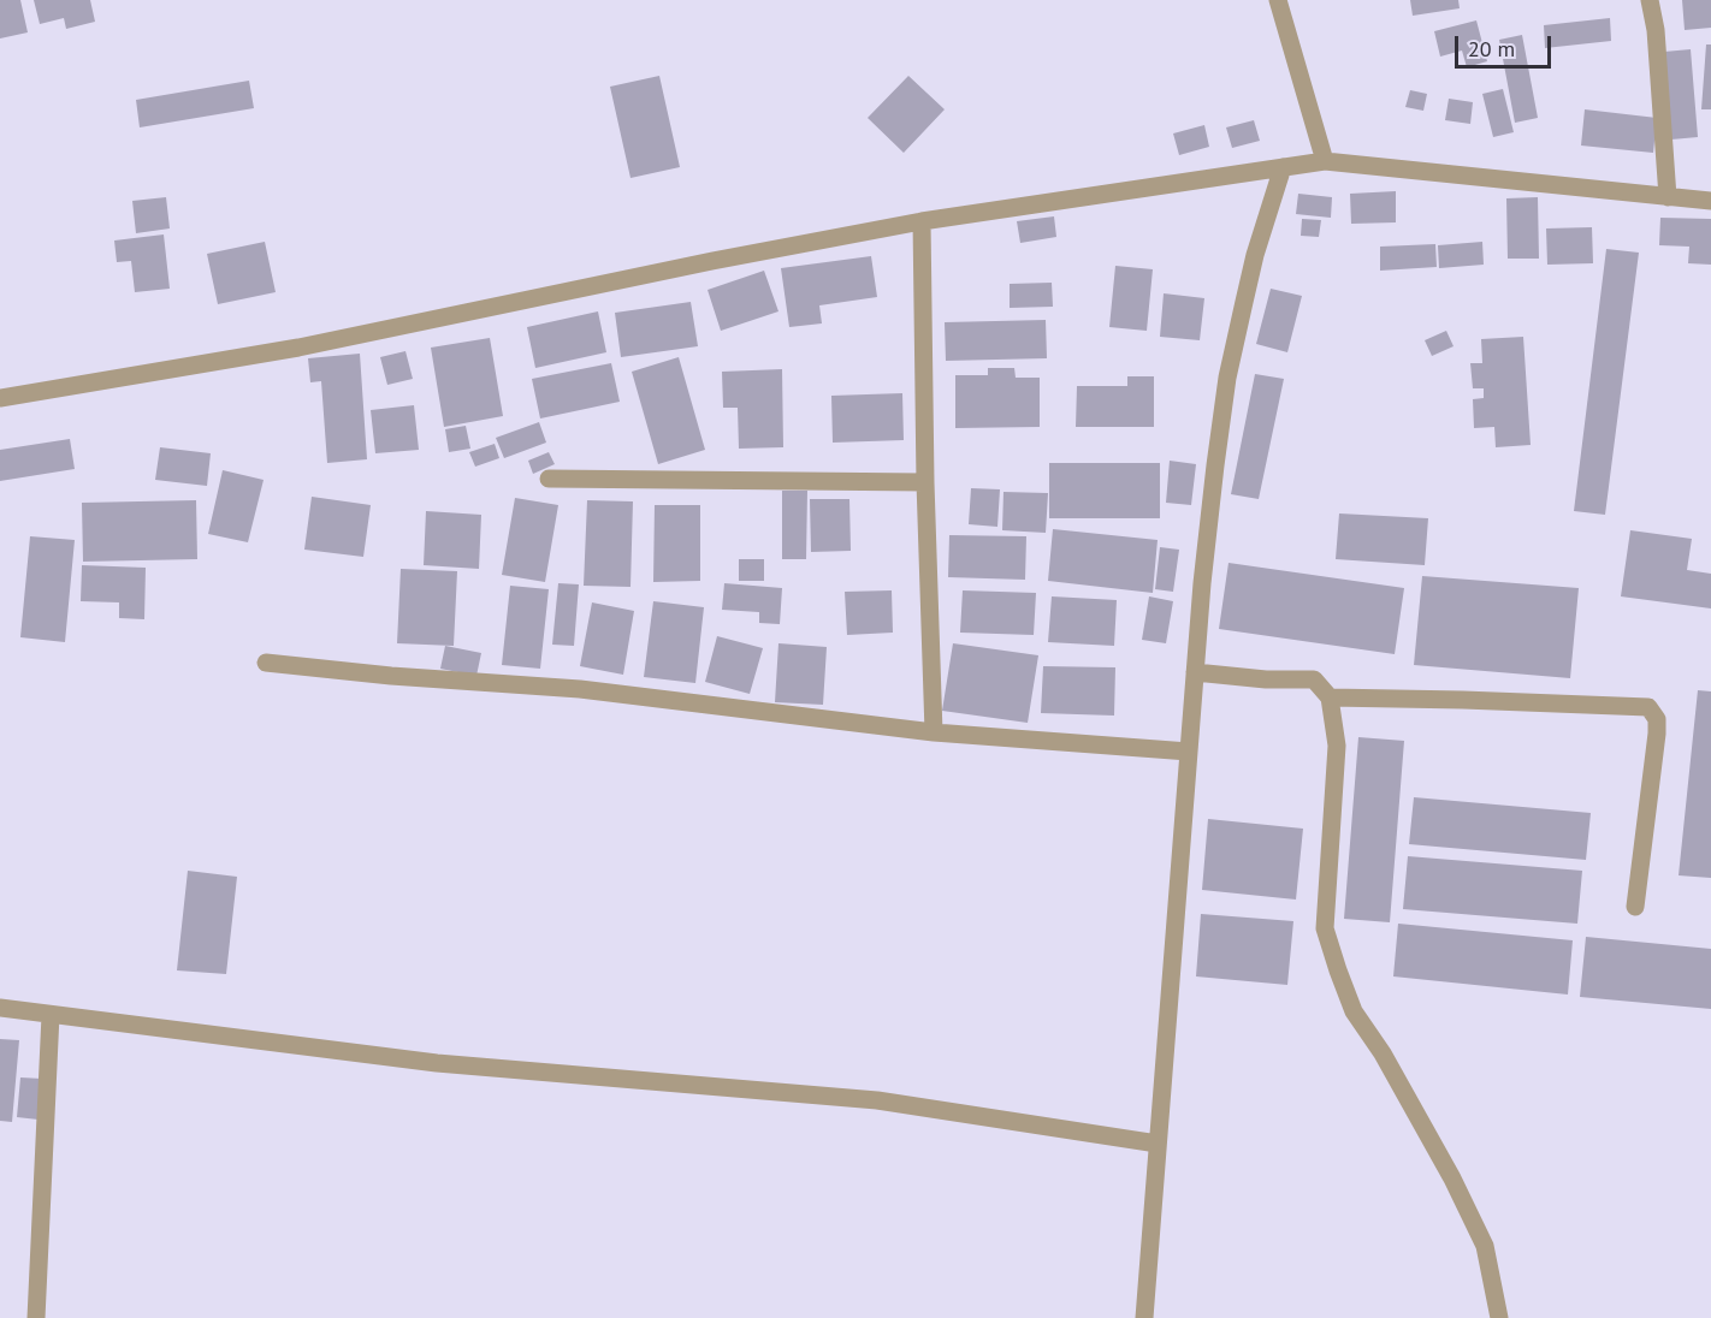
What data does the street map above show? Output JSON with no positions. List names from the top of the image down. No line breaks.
{"scale_bar":"20 m"}
